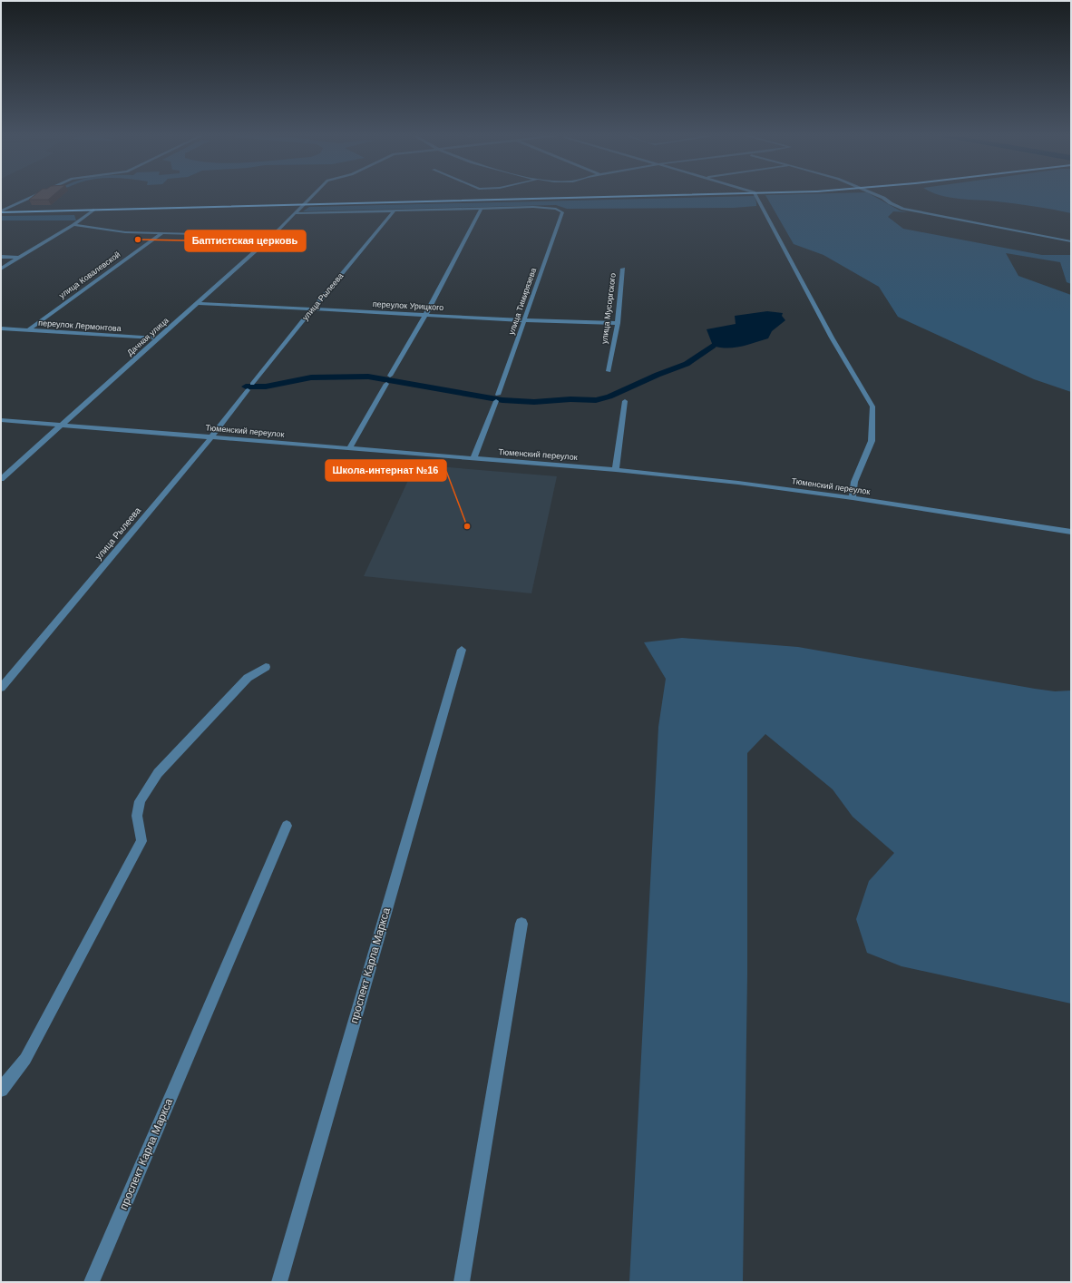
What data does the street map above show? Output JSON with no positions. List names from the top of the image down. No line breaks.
{"streets":{"street":["улица Ковалевской","улица Рылеева","улица Тимирязева","переулок Урицкого","улица Мусоргского","переулок Лермонтова","Дачная улица","Тюменский переулок","проспект Карла Маркса"]},"crossings":[["улица Ковалевской","переулок Лермонтова"],["улица Рылеева","переулок Урицкого"],["улица Рылеева","Тюменский переулок"],["улица Тимирязева","переулок Урицкого"],["улица Тимирязева","Тюменский переулок"],["переулок Урицкого","улица Мусоргского"],["переулок Урицкого","Дачная улица"],["переулок Лермонтова","Дачная улица"],["Дачная улица","Тюменский переулок"]],"places":["Баптистская церковь","Школа-интернат №16"]}
